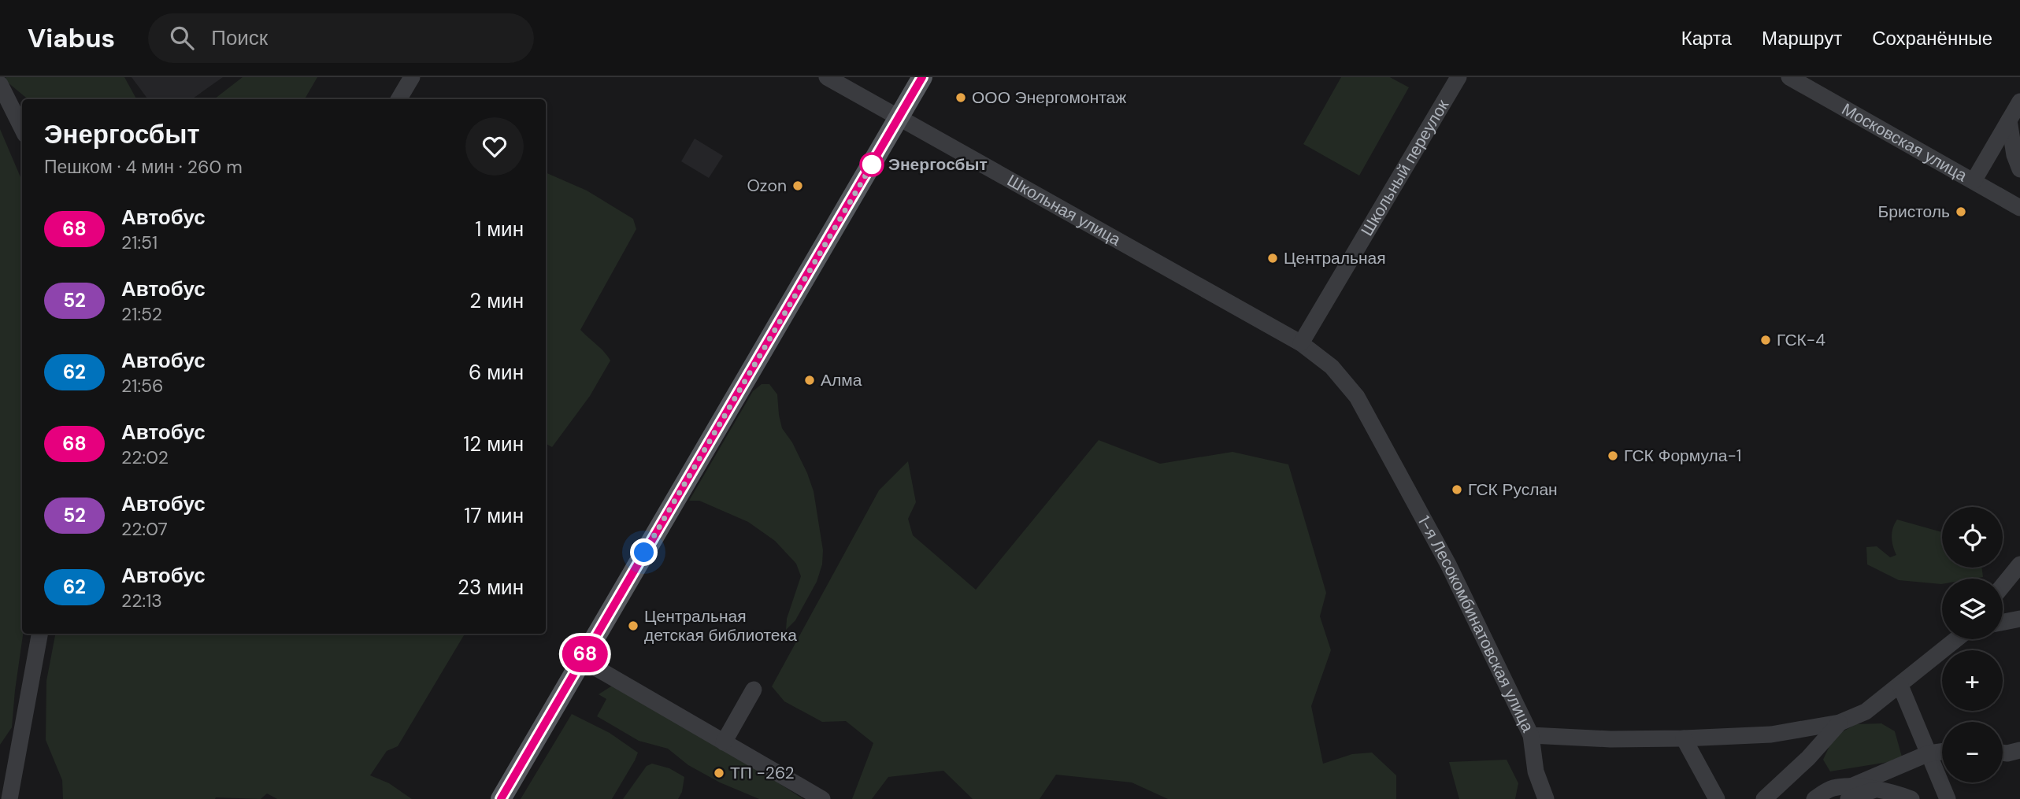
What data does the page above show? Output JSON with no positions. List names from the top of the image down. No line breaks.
{"streets":{"street":["Московская улица","Школьный переулок","Школьная улица","1-я Лесокомбинатовская улица"]},"crossings":[["Школьный переулок","Школьная улица"],["Школьный переулок","1-я Лесокомбинатовская улица"],["Школьная улица","1-я Лесокомбинатовская улица"]],"places":["ООО Энергомонтаж","Энергосбыт","Ozon","Бристоль","Центральная","ГСК-4","Алма","ГСК Формула-1","ГСК Руслан","Центральная детская библиотека","ТП -262"],"lines":["bus line 68"],"page":{"header":"Viabus","search":"Поиск","nav":["Карта","Маршрут","Сохранённые"],"on_map":"68","heading":["Энергосбыт","Пешком · 4 мин · 260 m"],"list":[{"mark":"68","name":"Автобус","note":"21:51","value":"1 мин"},{"mark":"52","name":"Автобус","note":"21:52","value":"2 мин"},{"mark":"62","name":"Автобус","note":"21:56","value":"6 мин"},{"mark":"68","name":"Автобус","note":"22:02","value":"12 мин"},{"mark":"52","name":"Автобус","note":"22:07","value":"17 мин"},{"mark":"62","name":"Автобус","note":"22:13","value":"23 мин"}],"map_buttons":["+","−"]}}
